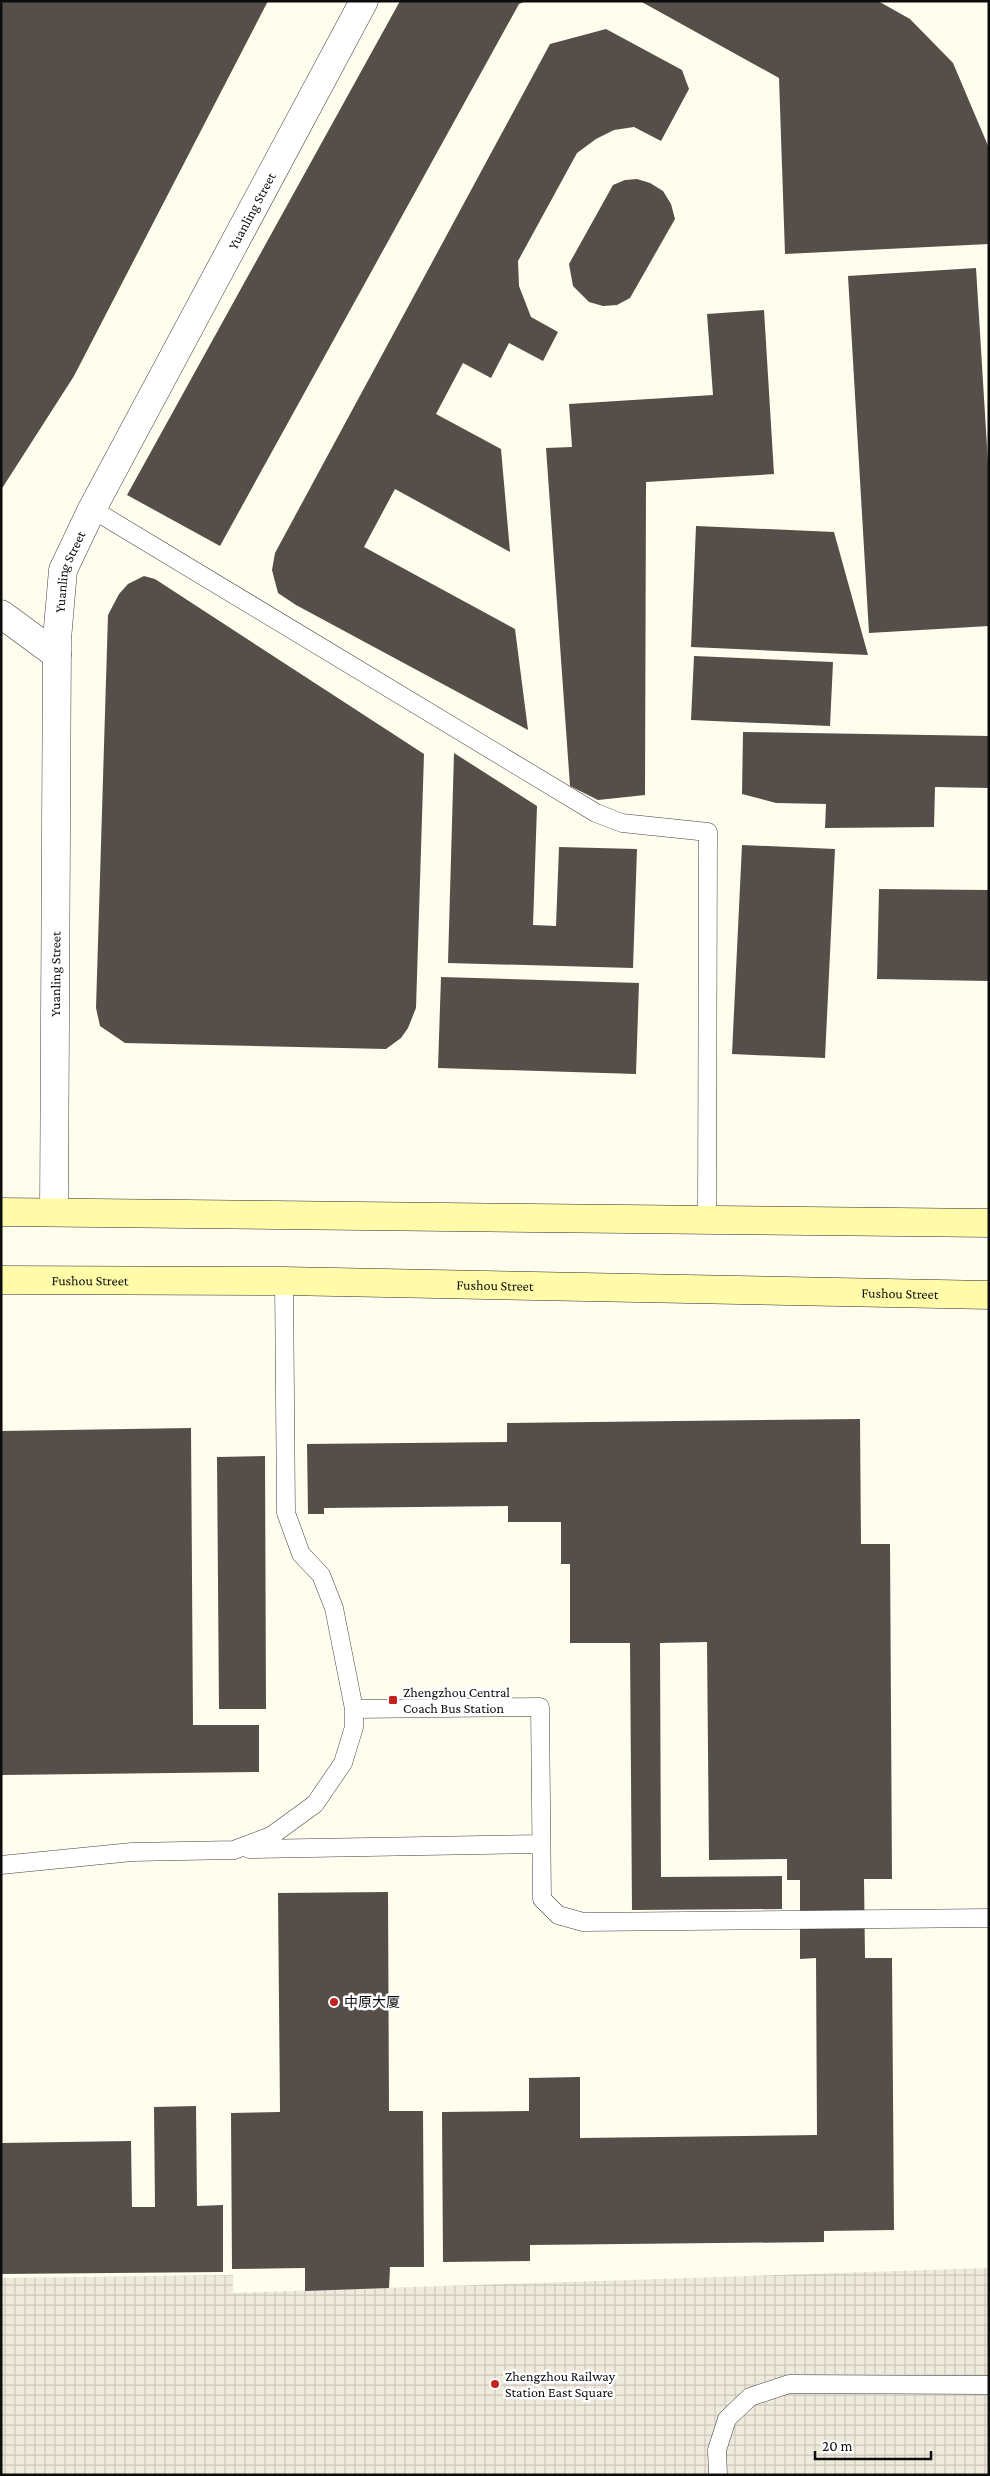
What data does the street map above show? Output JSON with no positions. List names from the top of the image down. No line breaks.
{"streets":{"main road":["Fushou Street"],"street":["Yuanling Street"]},"places":{"transit":["Zhengzhou Central Coach Bus Station"],"other":["中原大厦","Zhengzhou Railway Station East Square"]},"scale_bar":"20 m"}
